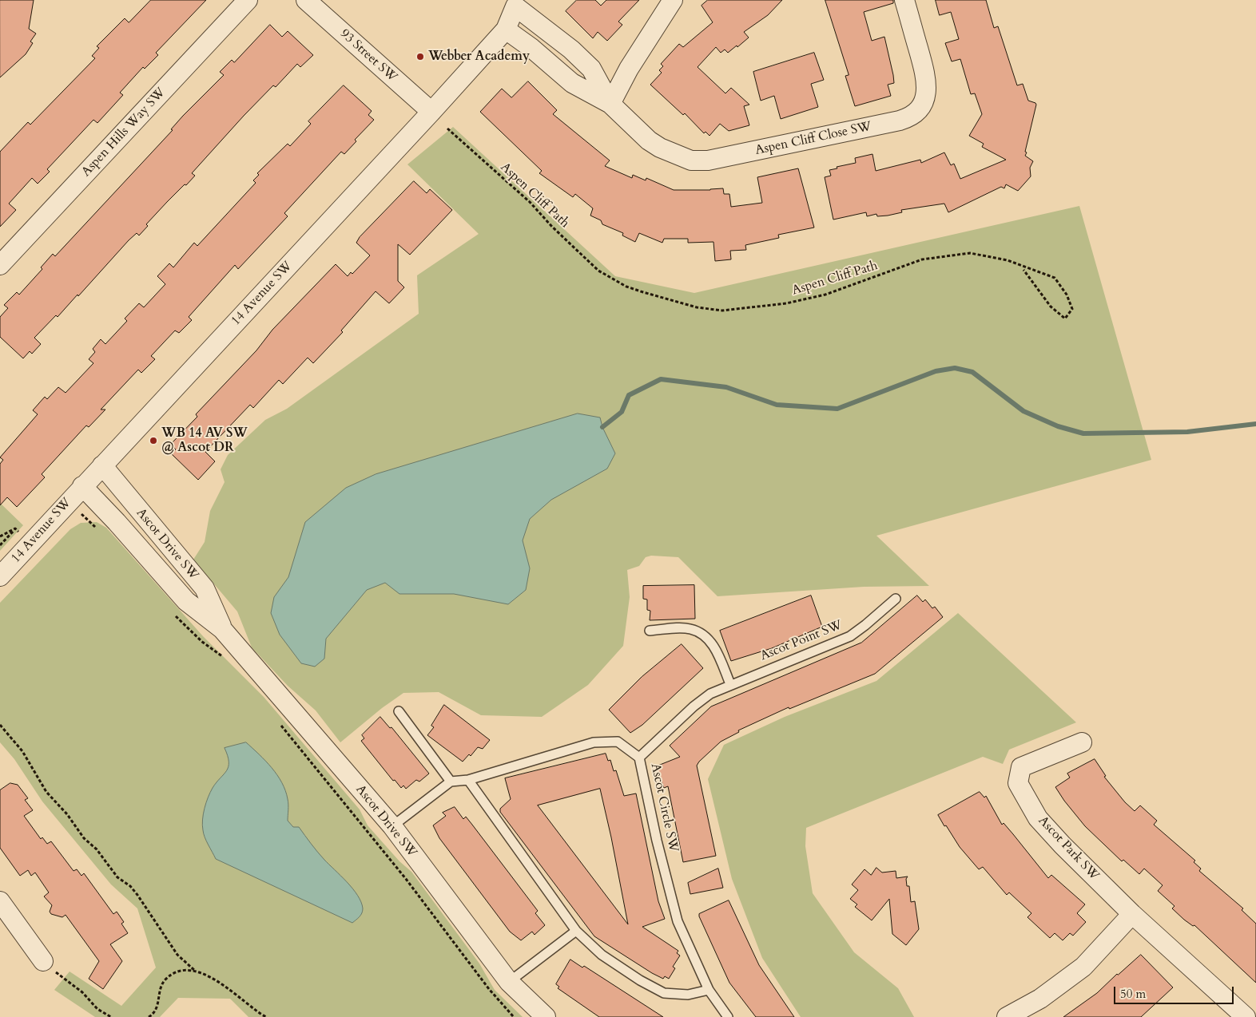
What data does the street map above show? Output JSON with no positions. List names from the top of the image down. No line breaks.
{"streets":{"street":["93 Street SW","Aspen Hills Way SW","Aspen Cliff Close SW","14 Avenue SW","Ascot Drive SW","Ascot Park SW"],"lane":["Ascot Point SW","Ascot Circle SW"],"path":["Aspen Cliff Path"]},"crossings":[["93 Street SW","14 Avenue SW"],["Aspen Cliff Close SW","14 Avenue SW"],["14 Avenue SW","Ascot Drive SW"],["Ascot Point SW","Ascot Circle SW"]],"places":["Webber Academy","WB 14 AV SW @ Ascot DR"],"scale_bar":"50 m"}
